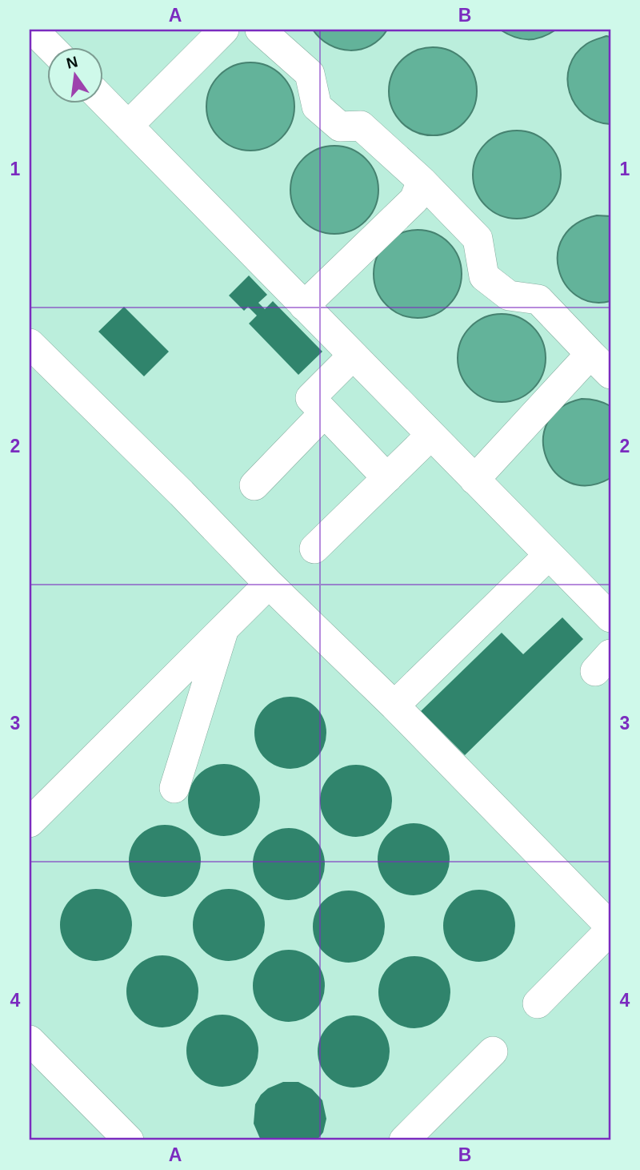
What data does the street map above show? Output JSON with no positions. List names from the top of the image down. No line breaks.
{"north":"top","grid":{"columns":["A","B"],"rows":["1","2","3","4"]}}
